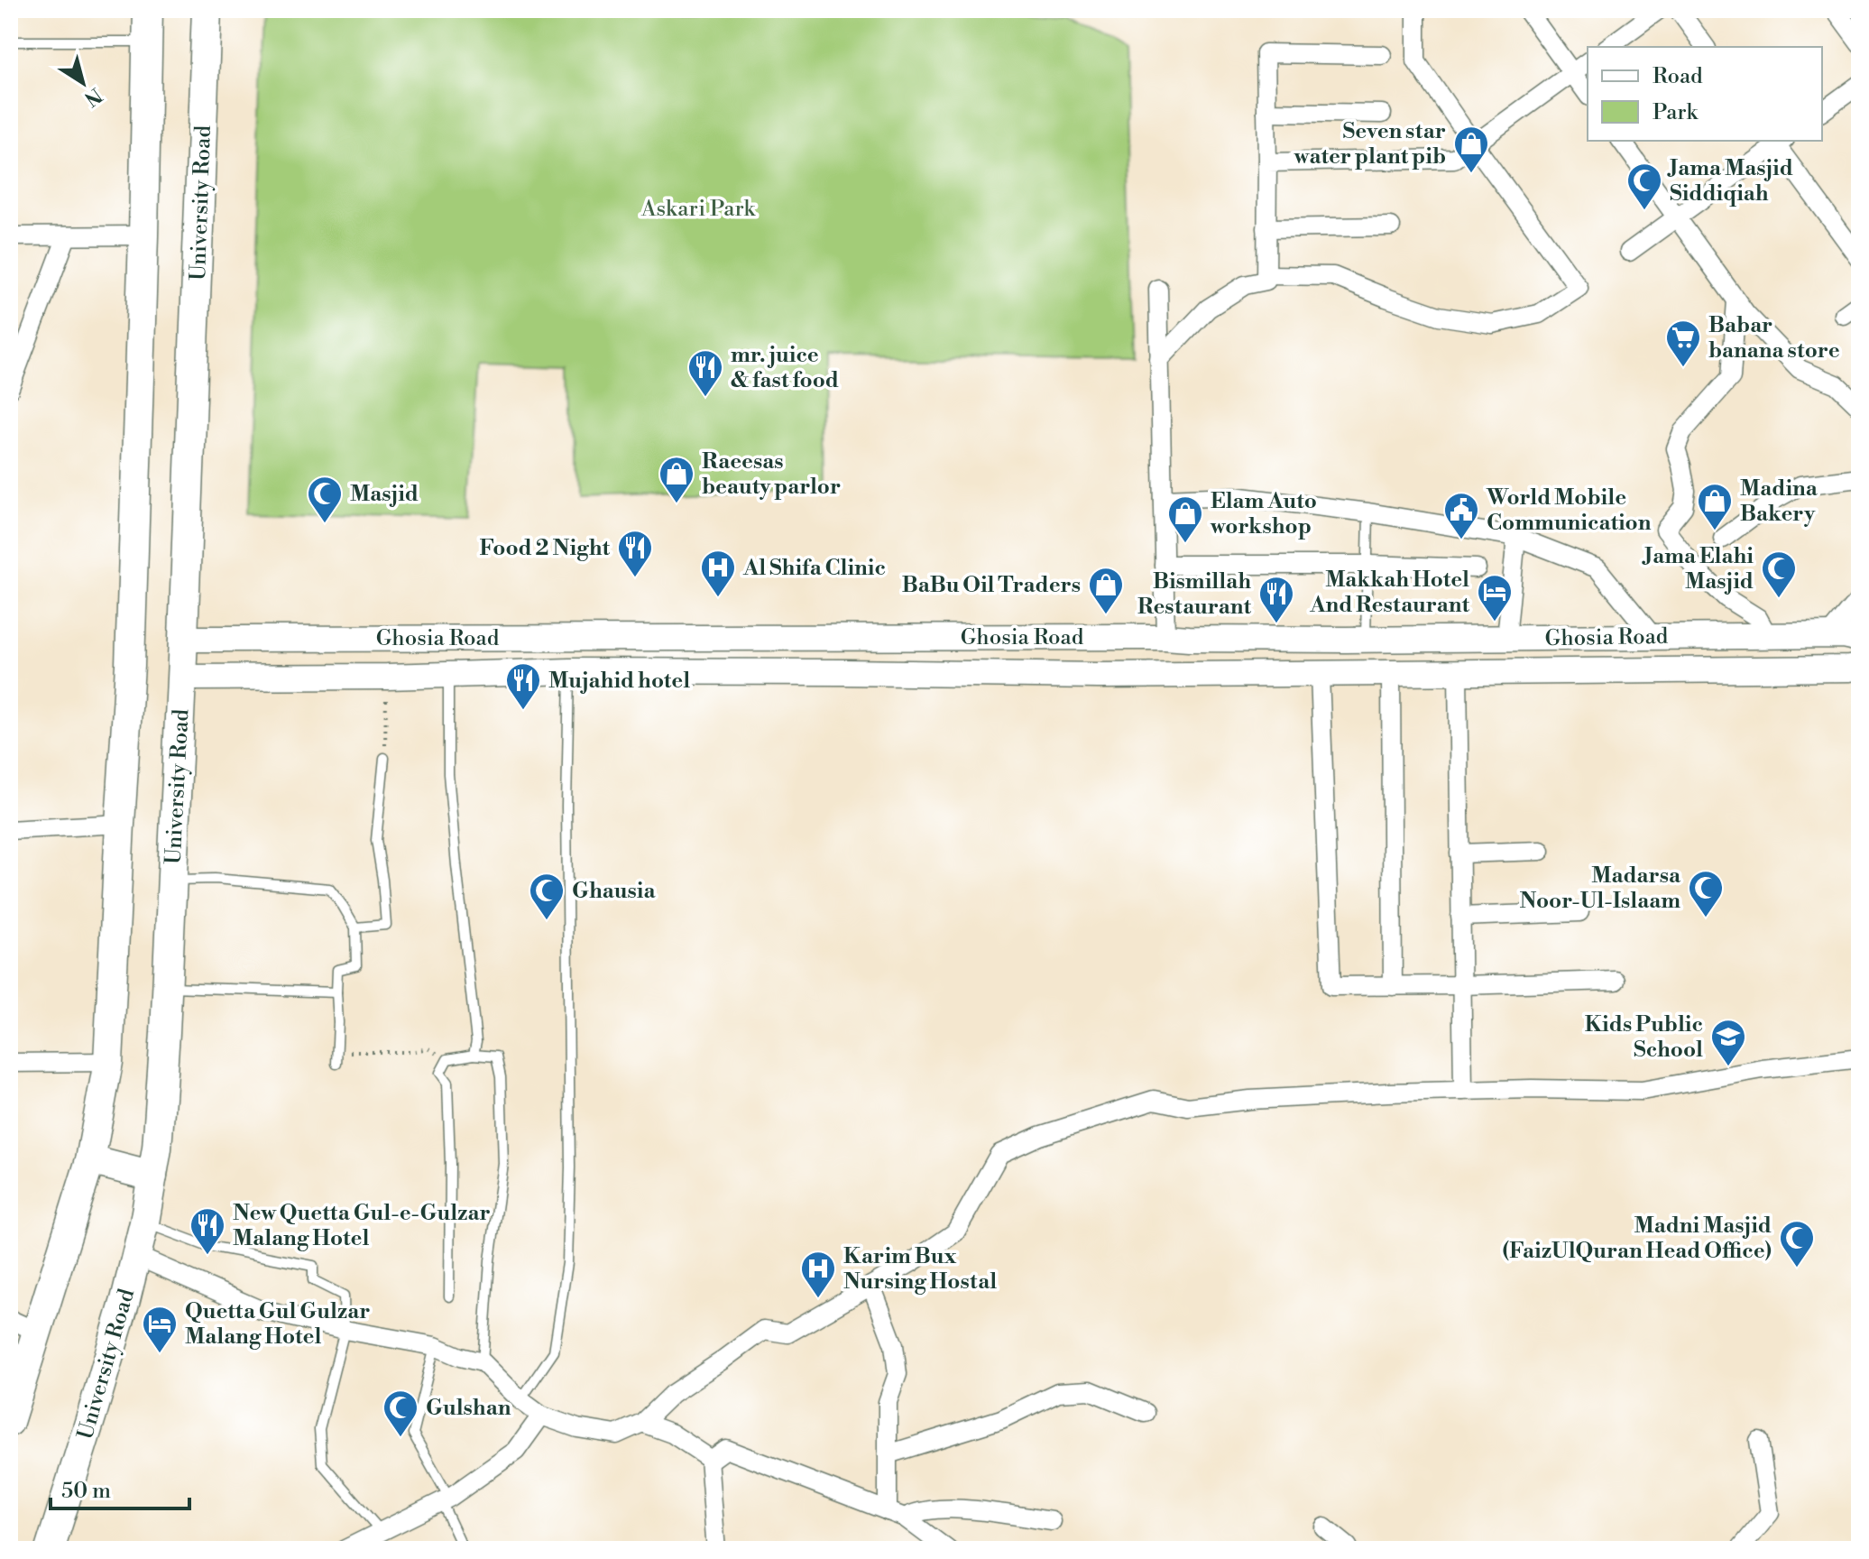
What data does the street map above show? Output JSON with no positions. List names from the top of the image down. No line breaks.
{"streets":{"main road":["University Road","Ghosia Road"]},"crossings":[["University Road","Ghosia Road"]],"parks":["Askari Park"],"places":{"shop":["Seven star water plant pib","Raeesas beauty parlor","Madina Bakery","Elam Auto workshop","BaBu Oil Traders"],"mosque":["Jama Masjid Siddiqiah","Masjid","Jama Elahi Masjid","Madarsa Noor-Ul-Islaam","Ghausia","Madni Masjid (FaizUlQuran Head Office)","Gulshan"],"supermarket":["Babar banana store"],"restaurant":["mr. juice & fast food","Food 2 Night","Bismillah Restaurant","Mujahid hotel","New Quetta Gul-e-Gulzar Malang Hotel"],"public building":["World Mobile Communication"],"hospital":["Al Shifa Clinic","Karim Bux Nursing Hostal"],"hotel":["Makkah Hotel And Restaurant","Quetta Gul Gulzar Malang Hotel"],"school or university":["Kids Public School"]},"legend":["Road","Park"],"scale_bar":"50 m","north":"bottom right"}
